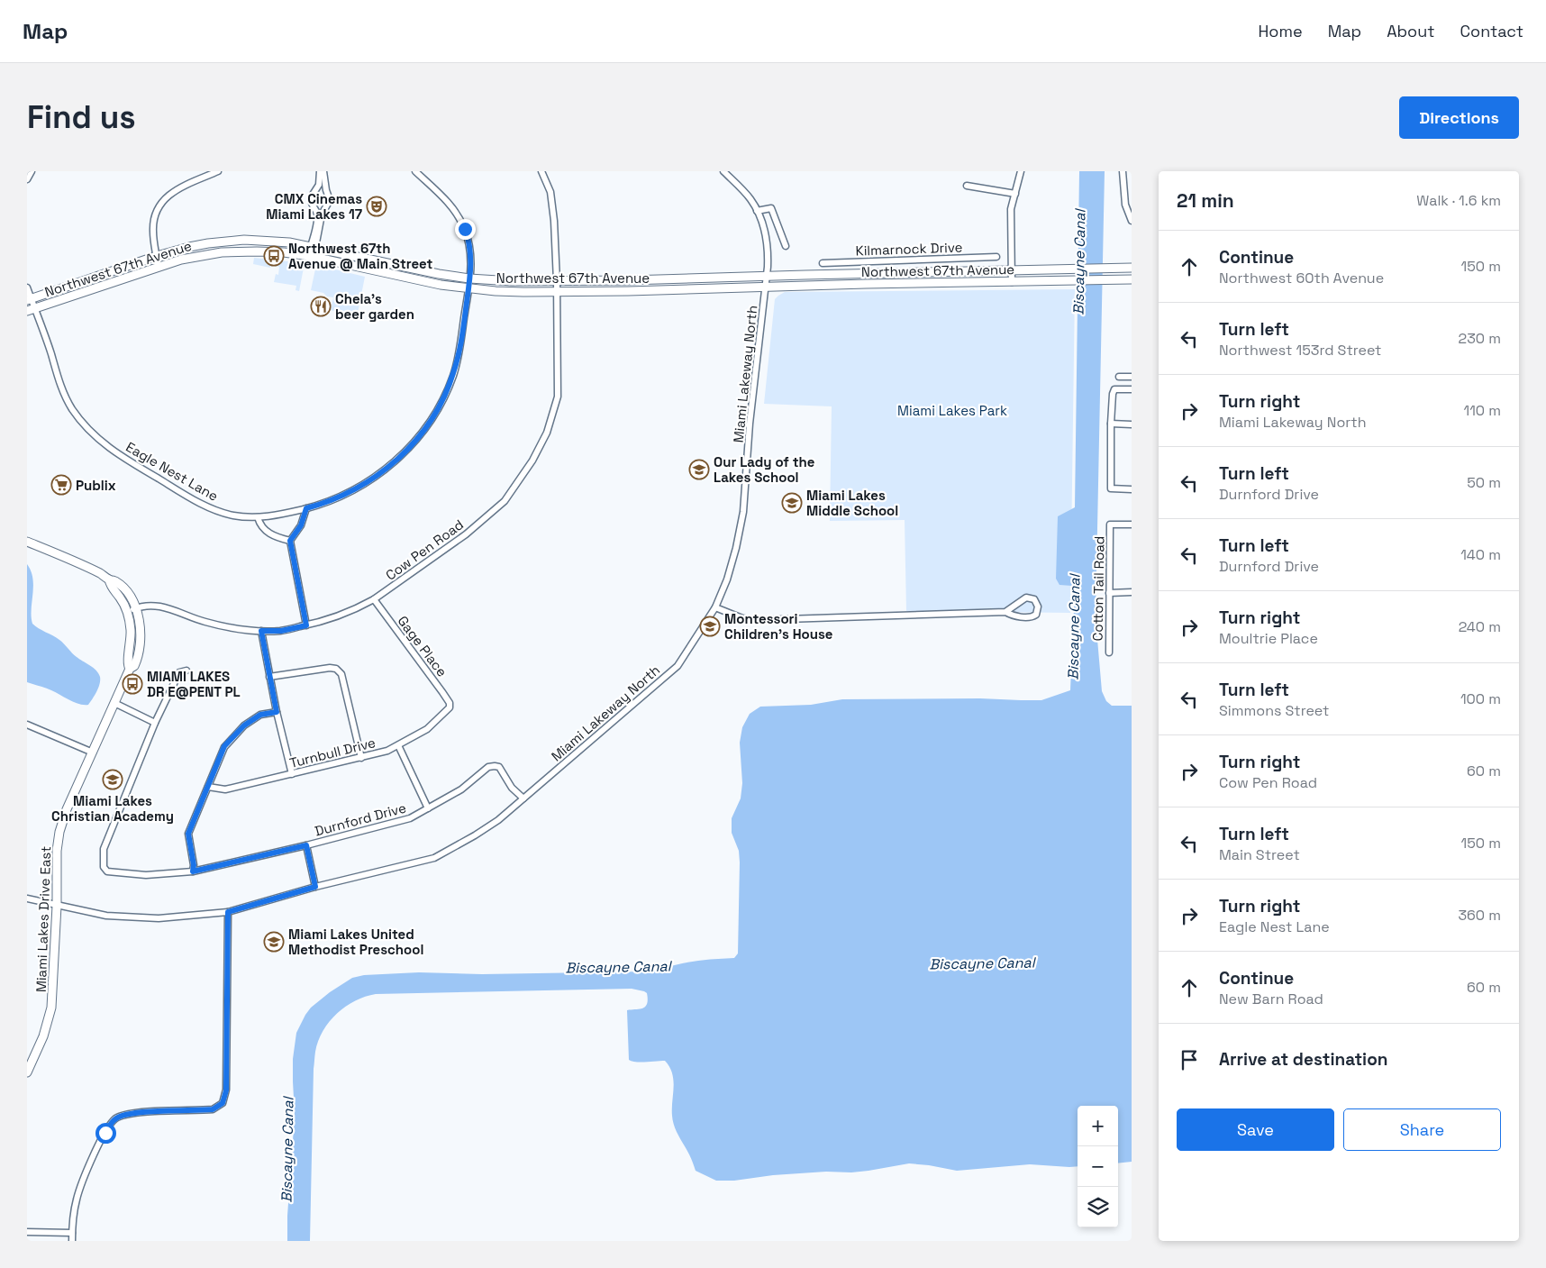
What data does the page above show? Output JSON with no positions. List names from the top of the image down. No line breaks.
{"streets":{"main road":["Northwest 67th Avenue","Miami Lakes Drive East"],"street":["Kilmarnock Drive","Miami Lakeway North","Eagle Nest Lane","Cow Pen Road","Cotton Tail Road","Gage Place","Turnbull Drive","Durnford Drive"]},"crossings":[["Northwest 67th Avenue","Miami Lakeway North"],["Northwest 67th Avenue","Eagle Nest Lane"],["Northwest 67th Avenue","Cow Pen Road"],["Miami Lakeway North","Durnford Drive"],["Miami Lakeway North","Miami Lakes Drive East"],["Cow Pen Road","Gage Place"],["Cow Pen Road","Miami Lakes Drive East"],["Gage Place","Turnbull Drive"]],"water":["Biscayne Canal"],"parks":["Miami Lakes Park"],"places":{"theatre":["CMX Cinemas Miami Lakes 17"],"bus stop":["Northwest 67th Avenue @ Main Street","MIAMI LAKES DR E@PENT PL"],"restaurant":["Chela's beer garden"],"school or university":["Our Lady of the Lakes School","Miami Lakes Middle School","Montessori Children's House","Miami Lakes Christian Academy","Miami Lakes United Methodist Preschool"],"supermarket":["Publix"]},"page":{"header":"Map","nav":["Home","Map","About","Contact"],"buttons":["Directions",["Save","Share"]],"title":"Find us","heading":["21 min","Walk · 1.6 km"],"list":[["Continue","Northwest 60th Avenue","150 m"],["Turn left","Northwest 153rd Street","230 m"],["Turn right","Miami Lakeway North","110 m"],["Turn left","Durnford Drive","50 m"],["Turn left","Durnford Drive","140 m"],["Turn right","Moultrie Place","240 m"],["Turn left","Simmons Street","100 m"],["Turn right","Cow Pen Road","60 m"],["Turn left","Main Street","150 m"],["Turn right","Eagle Nest Lane","360 m"],["Continue","New Barn Road","60 m"],"Arrive at destination"],"map_buttons":["+","−"]}}
